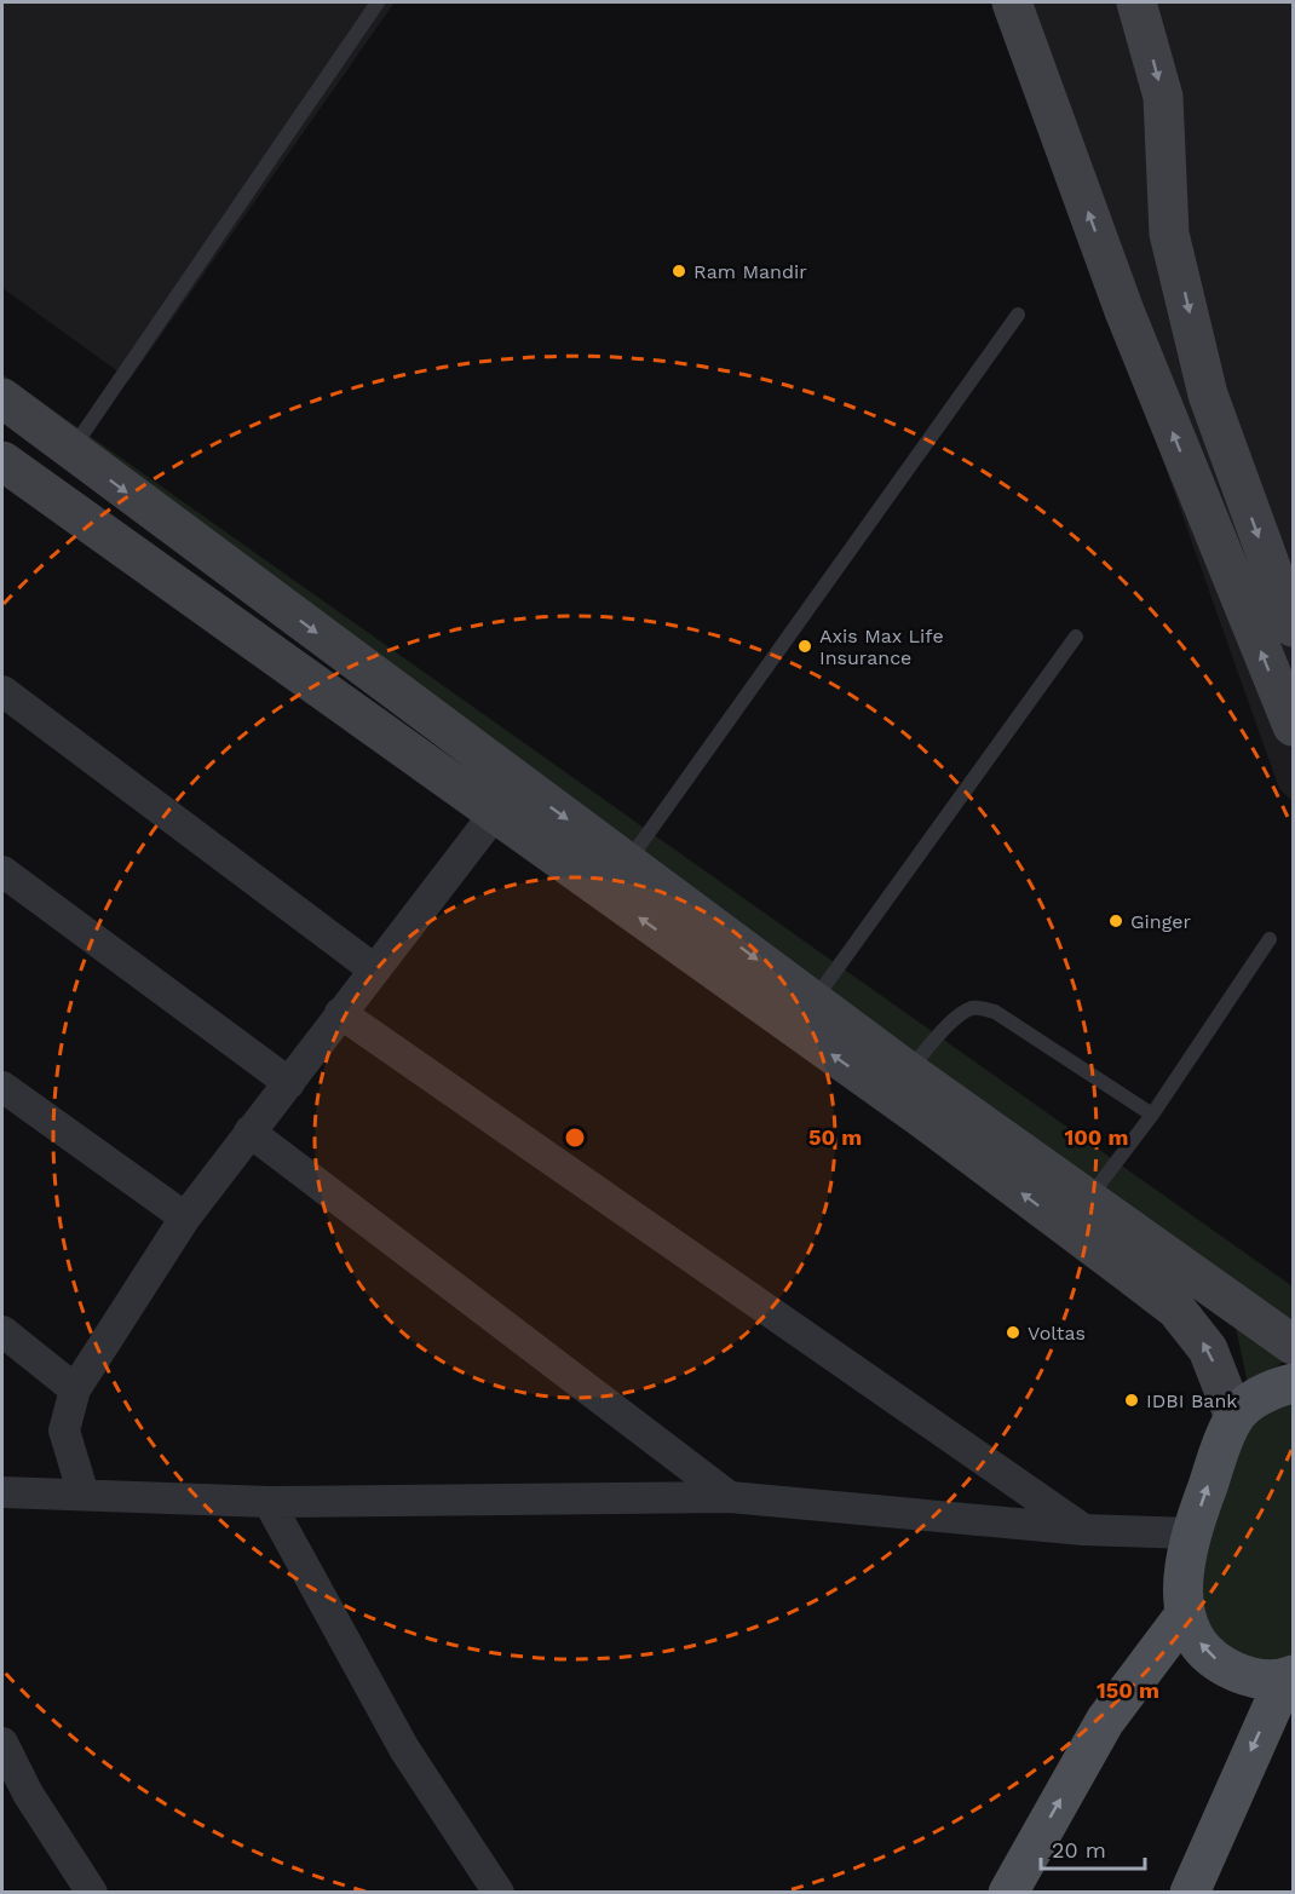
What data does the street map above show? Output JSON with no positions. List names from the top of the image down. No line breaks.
{"places":["Ram Mandir","Axis Max Life Insurance","Ginger","Voltas","IDBI Bank"],"scale_bar":"20 m","rings":["50 m","100 m","150 m"]}
